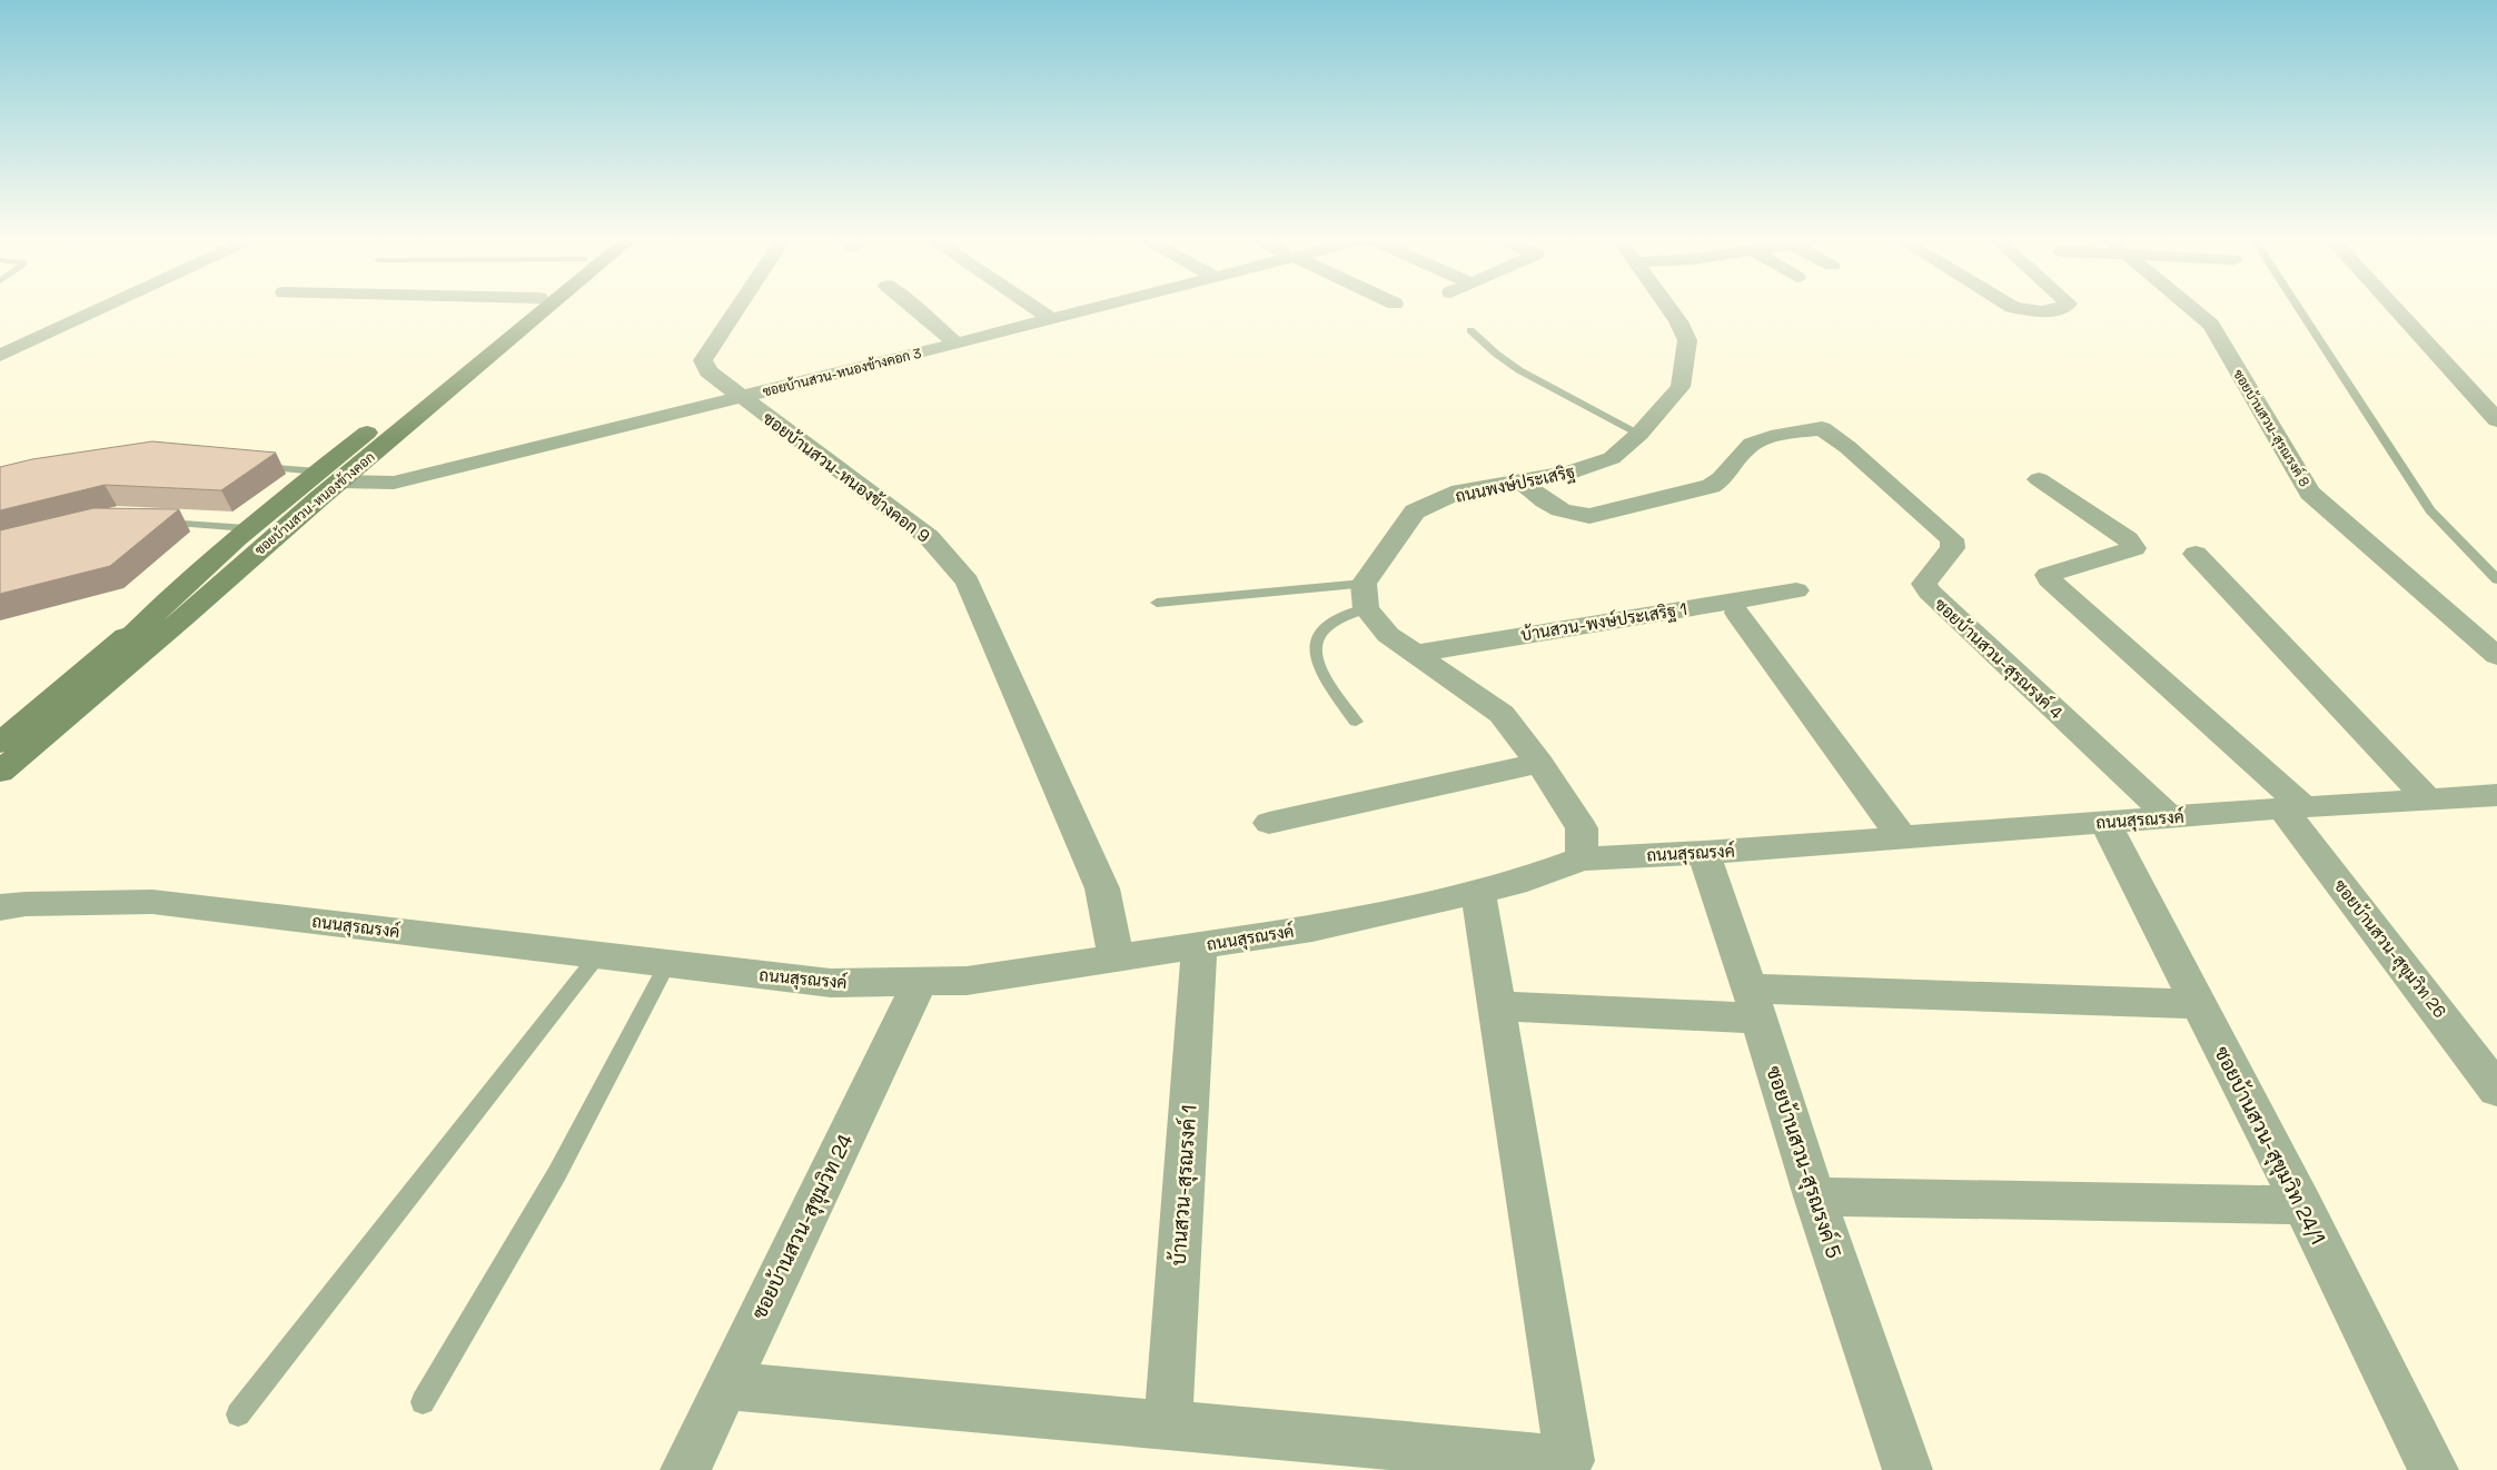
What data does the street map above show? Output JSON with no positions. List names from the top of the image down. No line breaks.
{"streets":{"main road":["ซอยบ้านสวน-หนองข้างคอก"],"street":["ซอยบ้านสวน-หนองข้างคอก 3","ซอยบ้านสวน-สุรณรงค์ 8","ซอยบ้านสวน-หนองข้างคอก 9","ถนนพงษ์ประเสริฐ","บ้านสวน-พงษ์ประเสริฐ 1","ซอยบ้านสวน-สุรณรงค์ 4","ถนนสุรณรงค์","ซอยบ้านสวน-สุขุมวิท 26","ซอยบ้านสวน-สุขุมวิท 24/1","ซอยบ้านสวน-สุรณรงค์ 5","บ้านสวน-สุรณรงค์ 1","ซอยบ้านสวน-สุขุมวิท 24"]},"crossings":[["ซอยบ้านสวน-หนองข้างคอก 3","ซอยบ้านสวน-หนองข้างคอก 9"],["ซอยบ้านสวน-หนองข้างคอก 3","ซอยบ้านสวน-หนองข้างคอก"],["ซอยบ้านสวน-หนองข้างคอก 9","ถนนสุรณรงค์"],["ถนนพงษ์ประเสริฐ","ซอยบ้านสวน-สุรณรงค์ 4"],["ซอยบ้านสวน-สุรณรงค์ 4","ถนนสุรณรงค์"],["ถนนสุรณรงค์","ซอยบ้านสวน-สุขุมวิท 26"],["ถนนสุรณรงค์","ซอยบ้านสวน-สุขุมวิท 24/1"],["ถนนสุรณรงค์","ซอยบ้านสวน-สุรณรงค์ 5"],["ถนนสุรณรงค์","บ้านสวน-สุรณรงค์ 1"],["ถนนสุรณรงค์","ซอยบ้านสวน-สุขุมวิท 24"]]}
